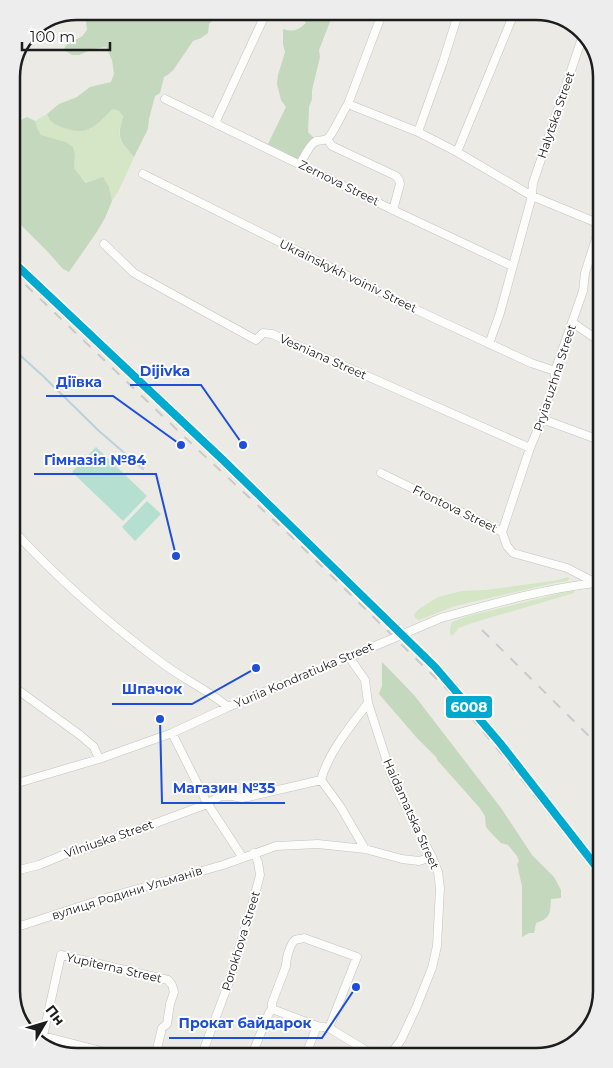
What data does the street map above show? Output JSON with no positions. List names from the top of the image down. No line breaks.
{"streets":{"street":["Halytska Street","Zernova Street","Ukrainskykh voiniv Street","Vesniana Street","Pryiaruzhna Street","Frontova Street","Yuriia Kondratiuka Street","Haidamatska Street","Vilniuska Street","вулиця Родини Ульманів","Porokhova Street","Yupiterna Street"]},"crossings":[["Halytska Street","Zernova Street"],["Halytska Street","Ukrainskykh voiniv Street"],["Ukrainskykh voiniv Street","Pryiaruzhna Street"],["Vesniana Street","Pryiaruzhna Street"],["Pryiaruzhna Street","Frontova Street"],["Yuriia Kondratiuka Street","Haidamatska Street"],["Haidamatska Street","вулиця Родини Ульманів"],["вулиця Родини Ульманів","Porokhova Street"]],"places":["Діївка","Dijivka","Гімназія №84","Шпачок","Магазин №35","Прокат байдарок"],"lines":["transit line 6008"],"scale_bar":"100 m","north":"top right"}
